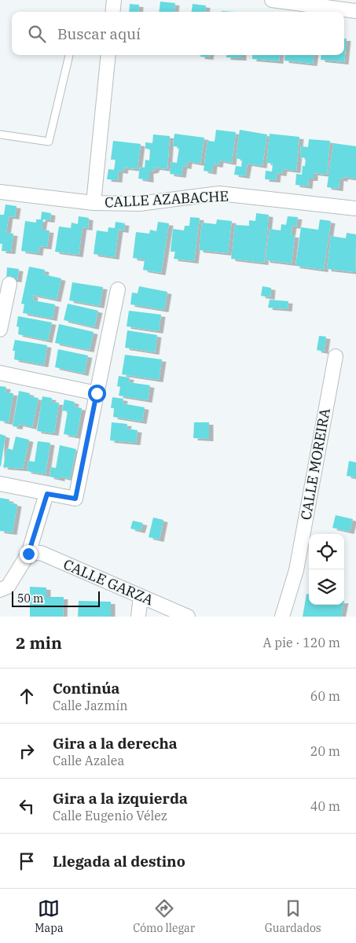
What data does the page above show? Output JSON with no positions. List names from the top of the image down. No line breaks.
{"streets":{"street":["CALLE AZABACHE","CALLE MOREIRA","CALLE GARZA"]},"scale_bar":"50 m","page":{"search":"Buscar aquí","scale":"50 m","heading":["2 min","A pie · 120 m"],"list":[["Continúa","Calle Jazmín","60 m"],["Gira a la derecha","Calle Azalea","20 m"],["Gira a la izquierda","Calle Eugenio Vélez","40 m"],"Llegada al destino"],"nav":["Mapa","Cómo llegar","Guardados"]}}
